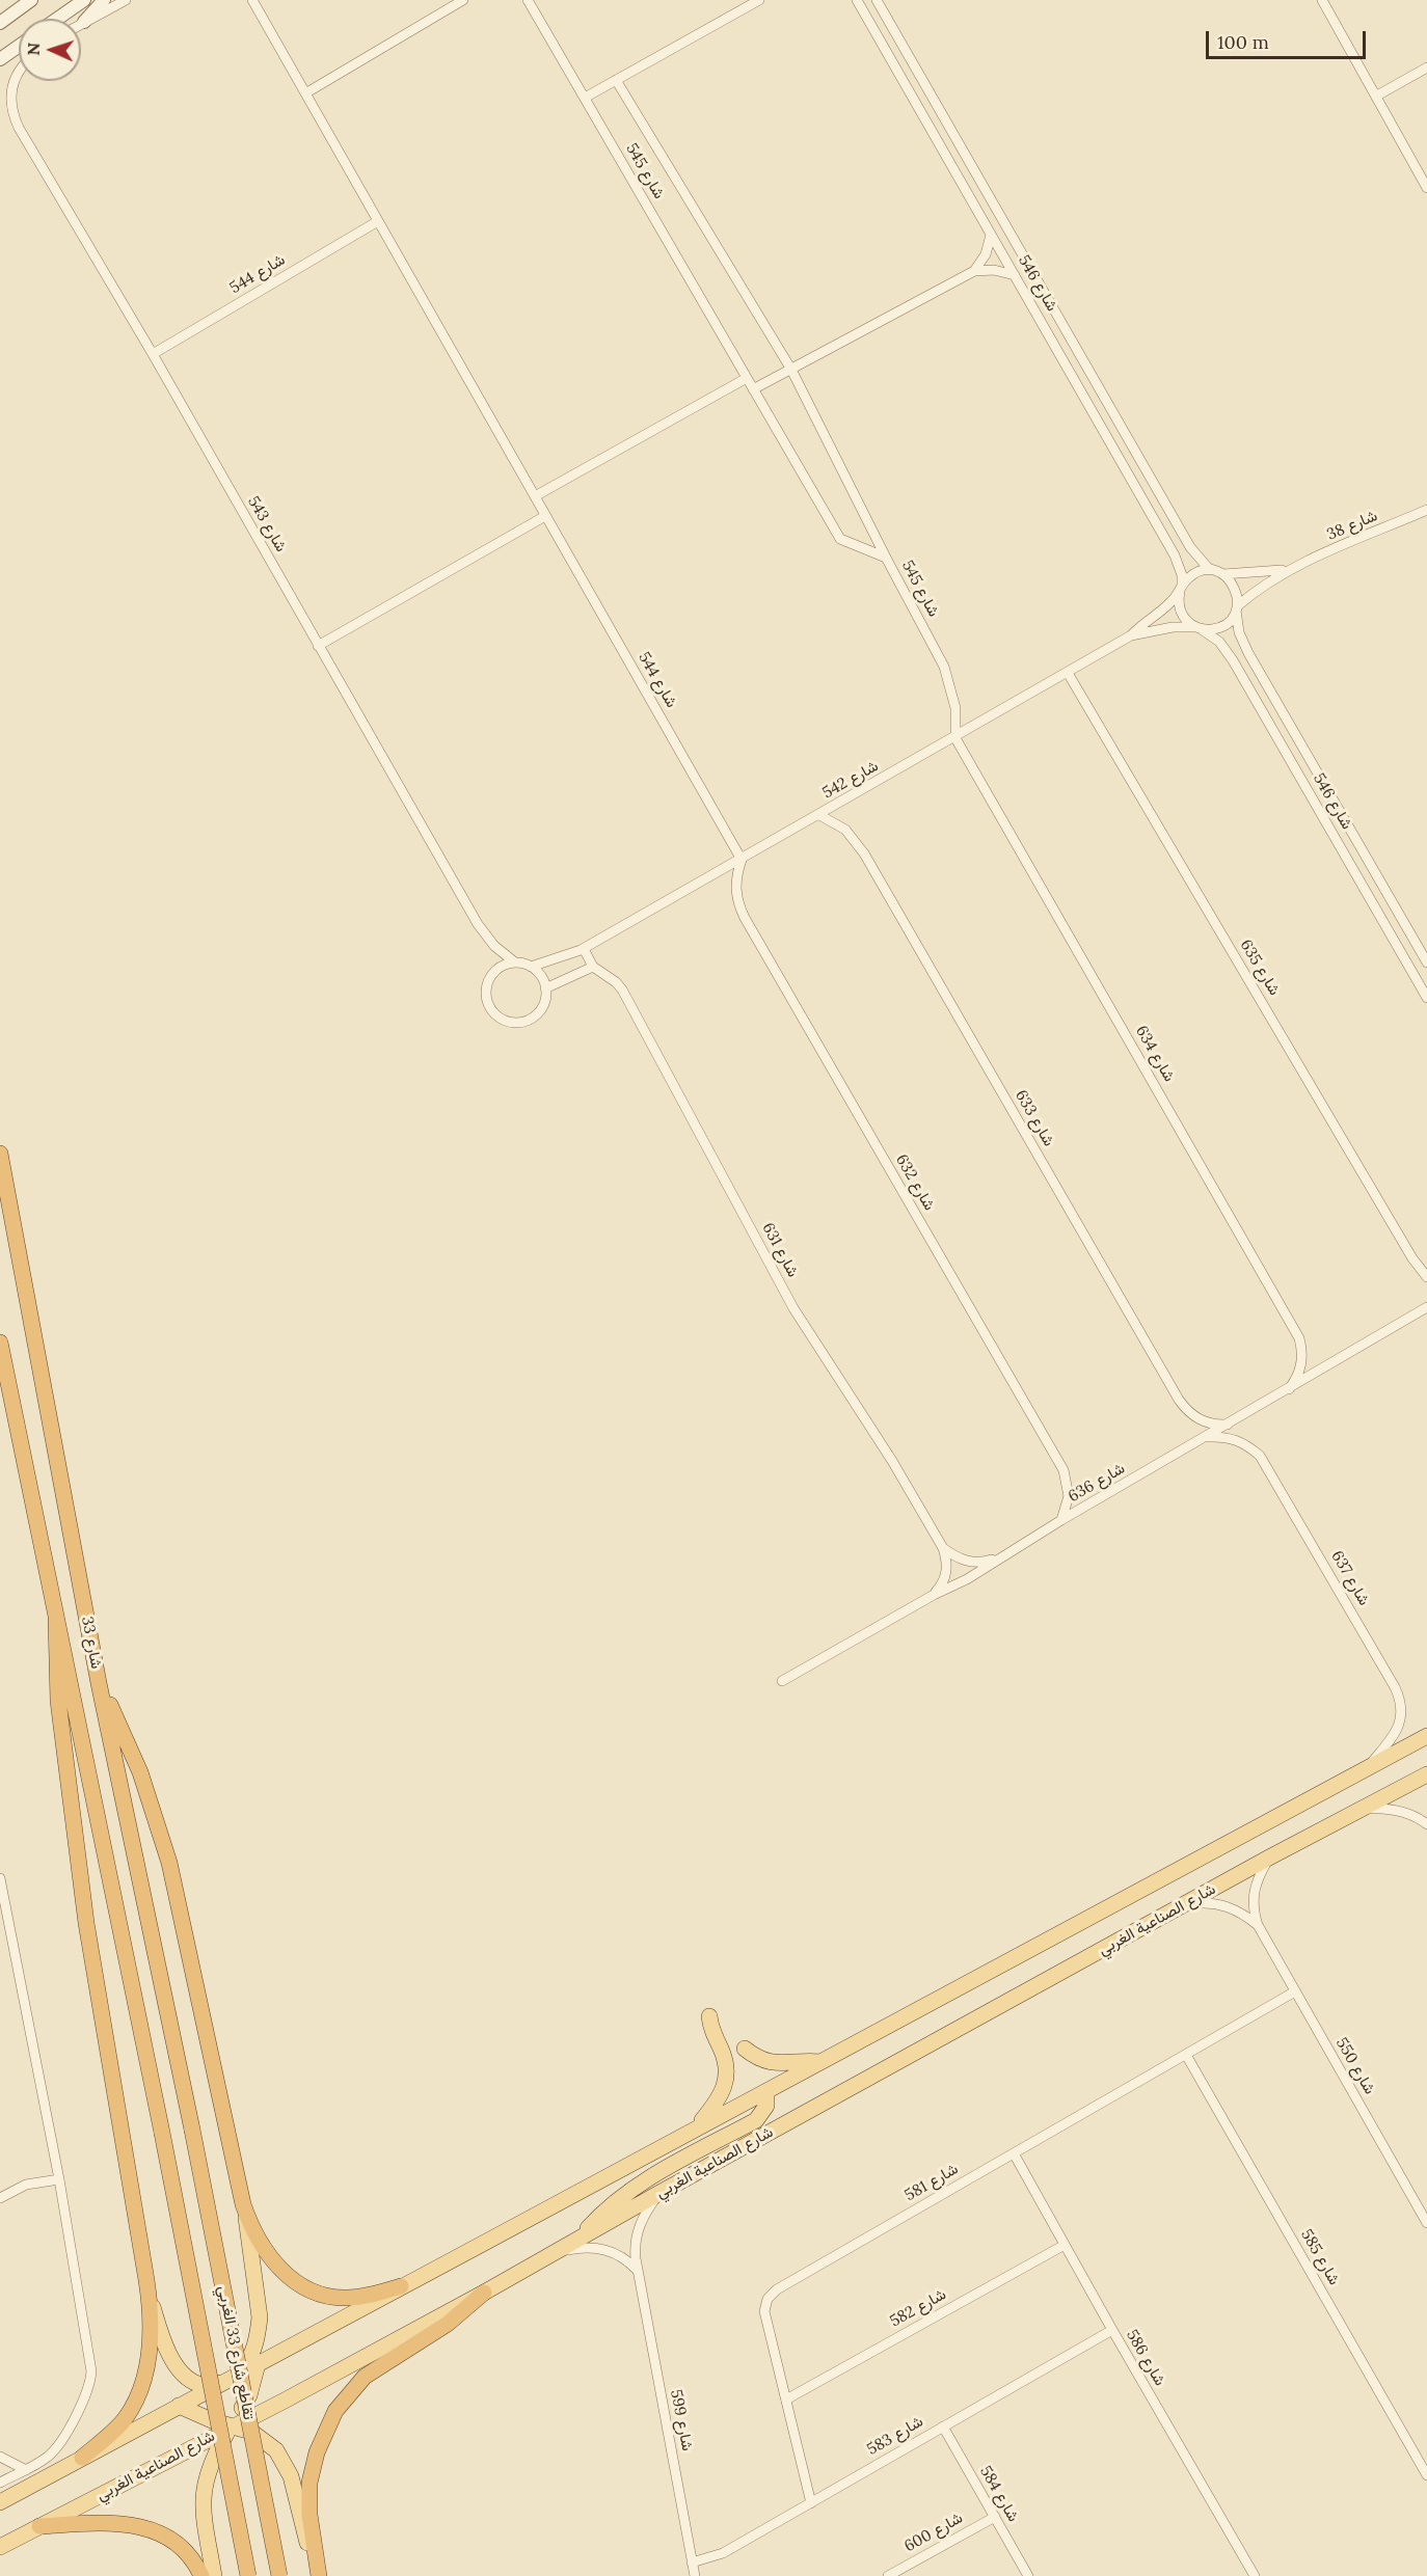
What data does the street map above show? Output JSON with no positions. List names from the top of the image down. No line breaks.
{"streets":{"highway":["شارع 33","تقاطع شارع 33 الغربي"],"main road":["شارع الصناعية الغربي"],"street":["شارع 545","شارع 544","شارع 546","شارع 543","شارع 38","شارع 542","شارع 635","شارع 634","شارع 633","شارع 632","شارع 631","شارع 636","شارع 637","شارع 550","شارع 581","شارع 585","شارع 582","شارع 586","شارع 599","شارع 583","شارع 584","شارع 600"]},"crossings":[["شارع 545","شارع 542"],["شارع 545","شارع 634"],["شارع 544","شارع 543"],["شارع 544","شارع 542"],["شارع 544","شارع 632"],["شارع 546","شارع 38"],["شارع 546","شارع 542"],["شارع 543","شارع 542"],["شارع 38","شارع 542"],["شارع 542","شارع 635"],["شارع 542","شارع 634"],["شارع 542","شارع 633"],["شارع 542","شارع 632"],["شارع 634","شارع 636"],["شارع 633","شارع 636"],["شارع 632","شارع 636"],["شارع 631","شارع 636"],["شارع 636","شارع 637"],["شارع 637","شارع الصناعية الغربي"],["شارع 33","تقاطع شارع 33 الغربي"],["شارع الصناعية الغربي","شارع 550"],["شارع الصناعية الغربي","شارع 599"],["شارع 550","شارع 581"],["شارع 581","شارع 585"],["شارع 581","شارع 582"],["شارع 581","شارع 586"],["شارع 581","شارع 583"],["شارع 582","شارع 586"],["شارع 586","شارع 583"],["شارع 599","شارع 583"],["شارع 583","شارع 584"],["شارع 584","شارع 600"]],"scale_bar":"100 m","north":"left"}
